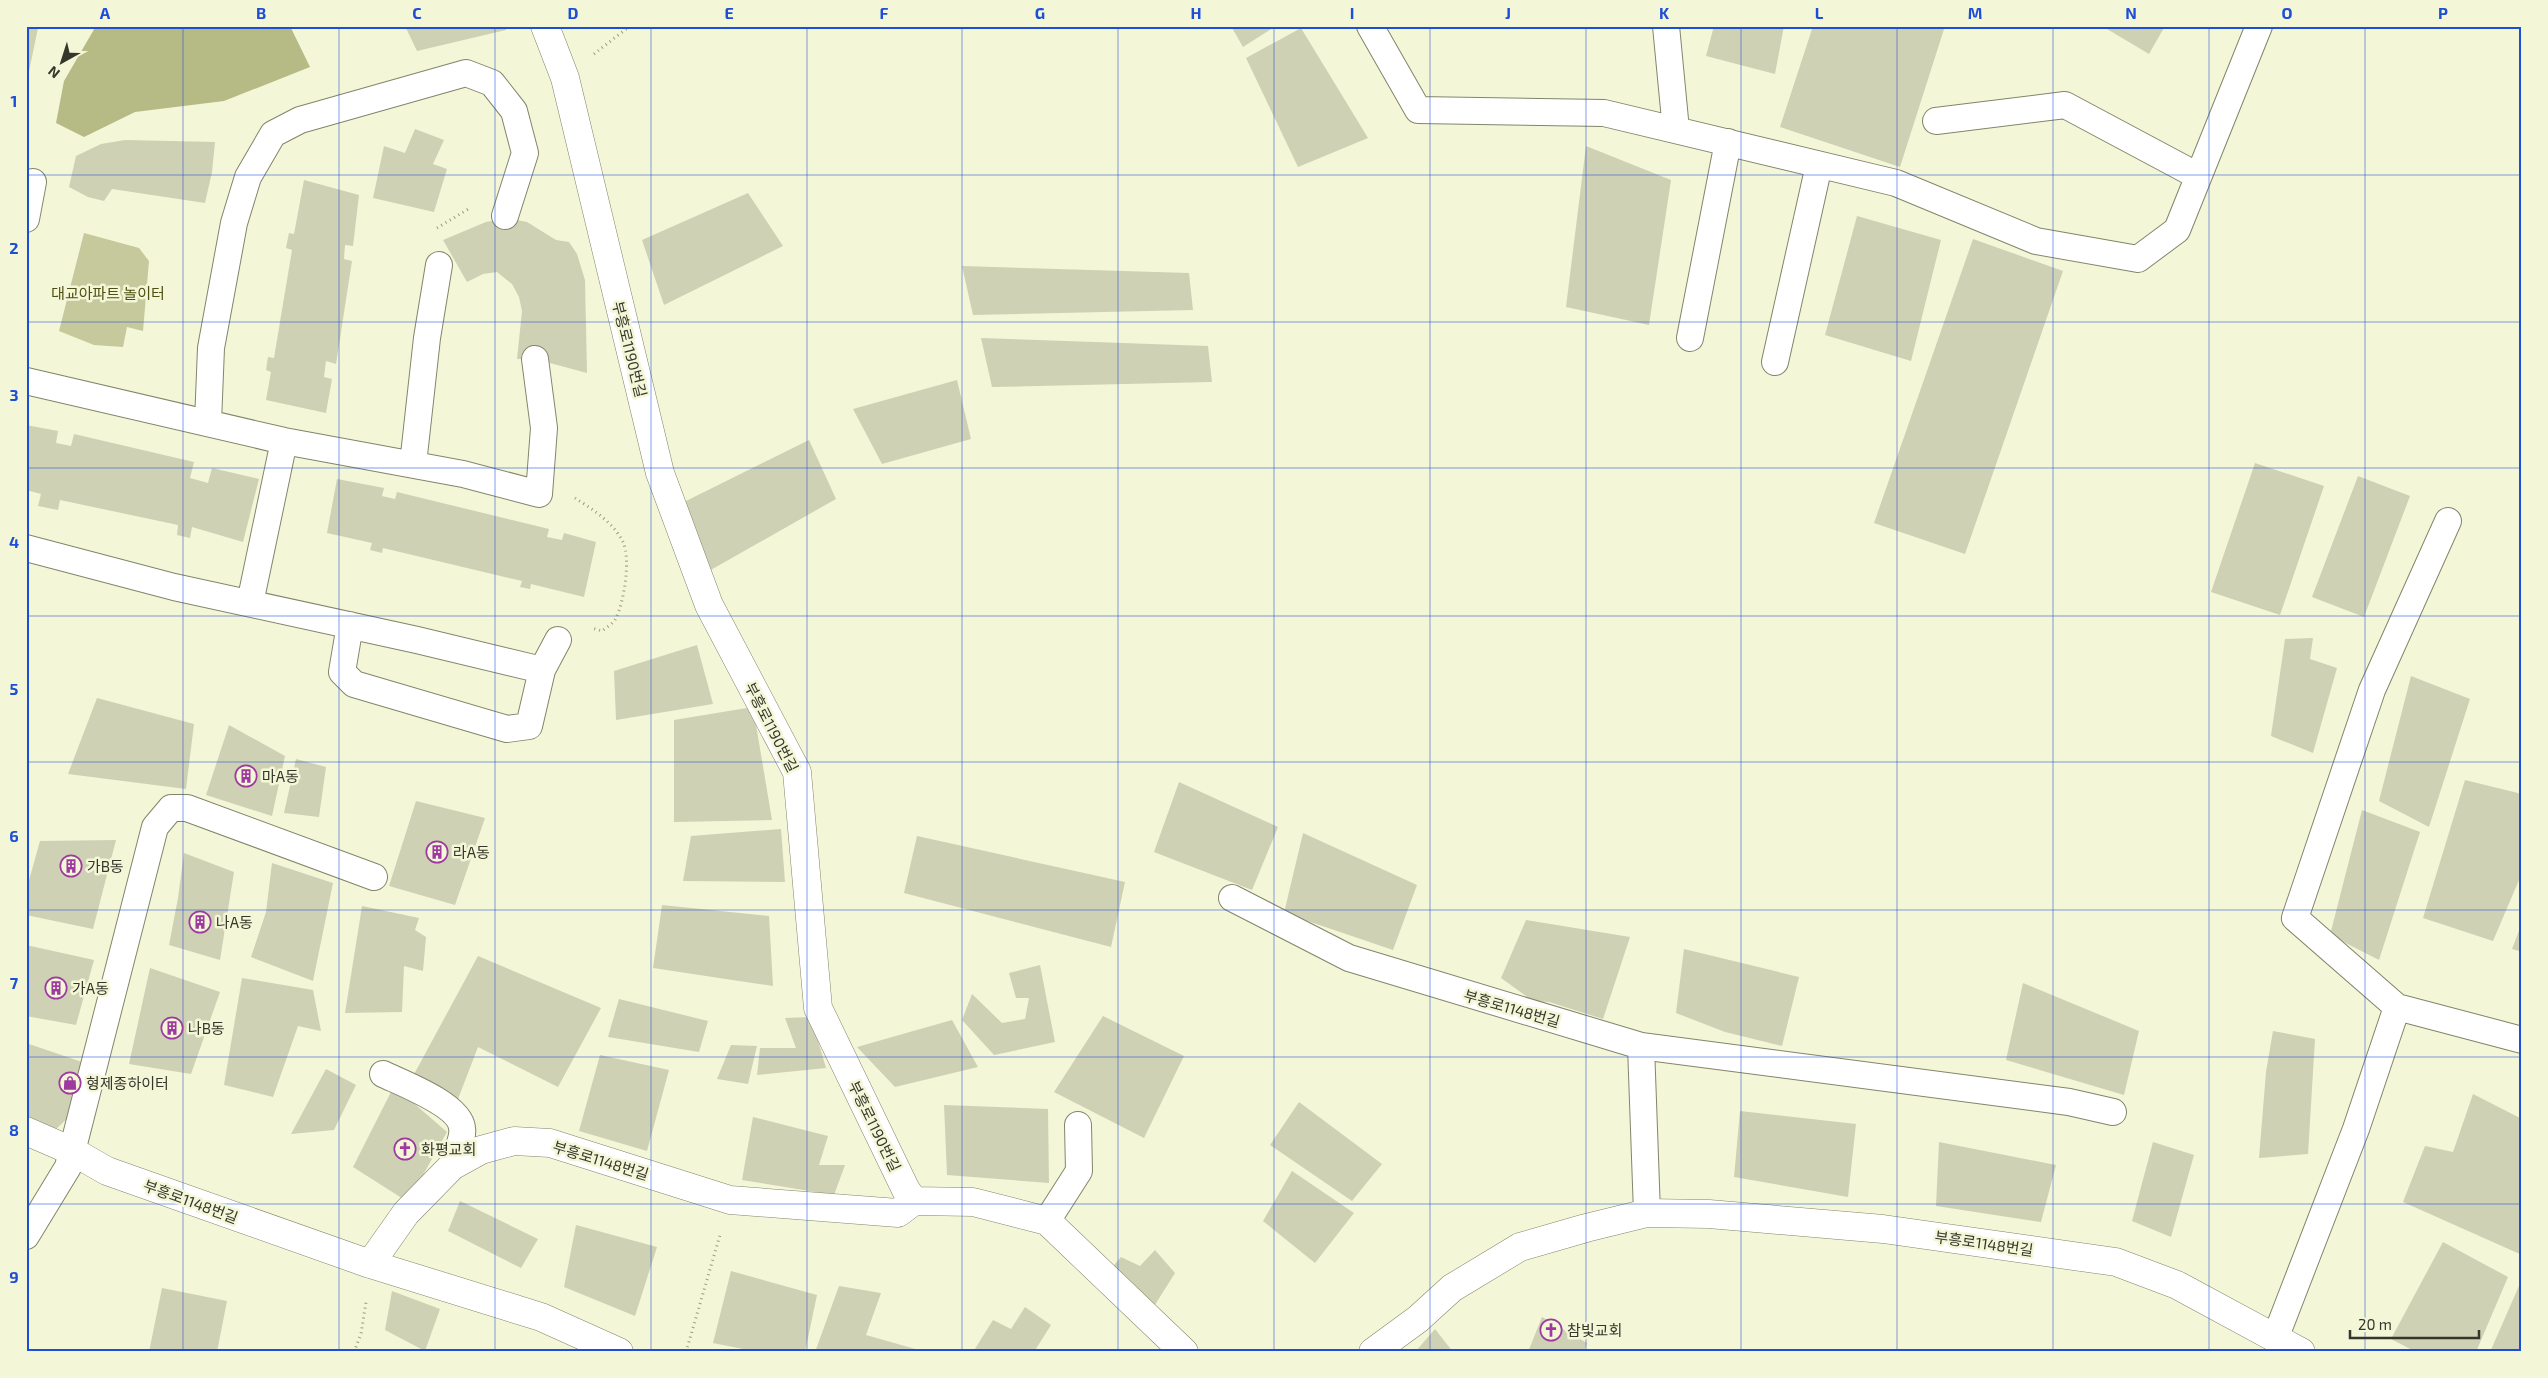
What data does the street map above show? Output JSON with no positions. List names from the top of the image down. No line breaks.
{"streets":{"street":["부흥로1190번길","부흥로1148번길"]},"crossings":[["부흥로1190번길","부흥로1148번길"]],"parks":["대교아파트 놀이터"],"places":{"building":["마A동","라A동","가B동","나A동","가A동","나B동"],"shop":["형제종하이터"],"church":["화평교회","참빛교회"]},"scale_bar":"20 m","north":"bottom left","grid":{"columns":["A","B","C","D","E","F","G","H","I","J","K","L","M","N","O","P"],"rows":["1","2","3","4","5","6","7","8","9"]}}
